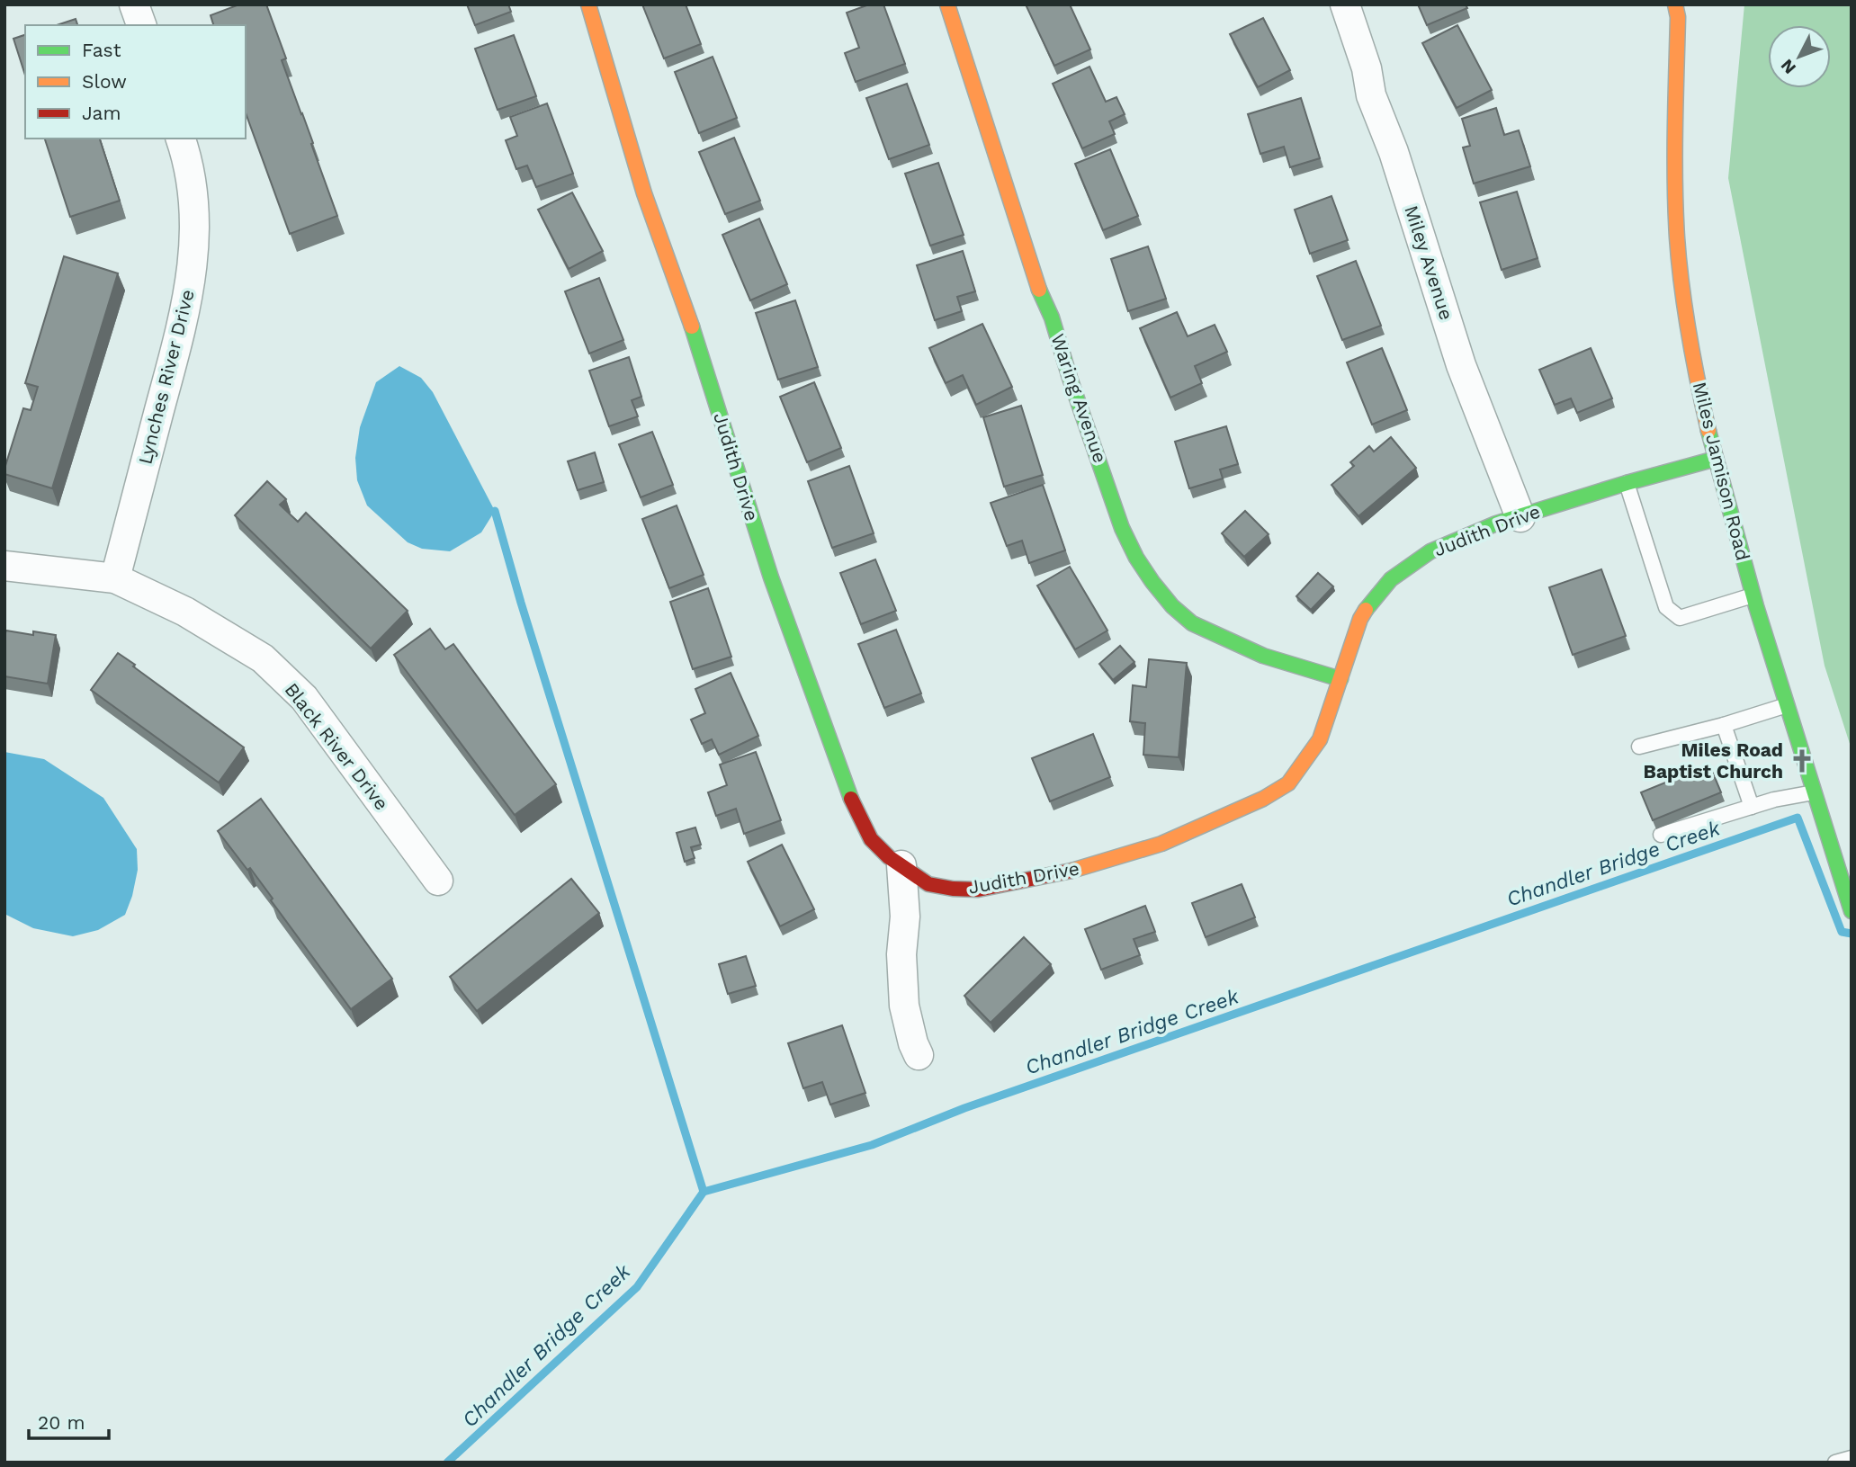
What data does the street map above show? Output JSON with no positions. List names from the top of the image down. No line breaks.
{"streets":{"street":["Miley Avenue","Lynches River Drive","Waring Avenue","Judith Drive","Miles Jamison Road","Black River Drive"]},"crossings":[["Miley Avenue","Judith Drive"],["Lynches River Drive","Black River Drive"],["Waring Avenue","Judith Drive"],["Judith Drive","Miles Jamison Road"]],"water":["Chandler Bridge Creek"],"places":{"church":["Miles Road Baptist Church"]},"legend":["Fast","Slow","Jam"],"scale_bar":"20 m","north":"bottom left"}
